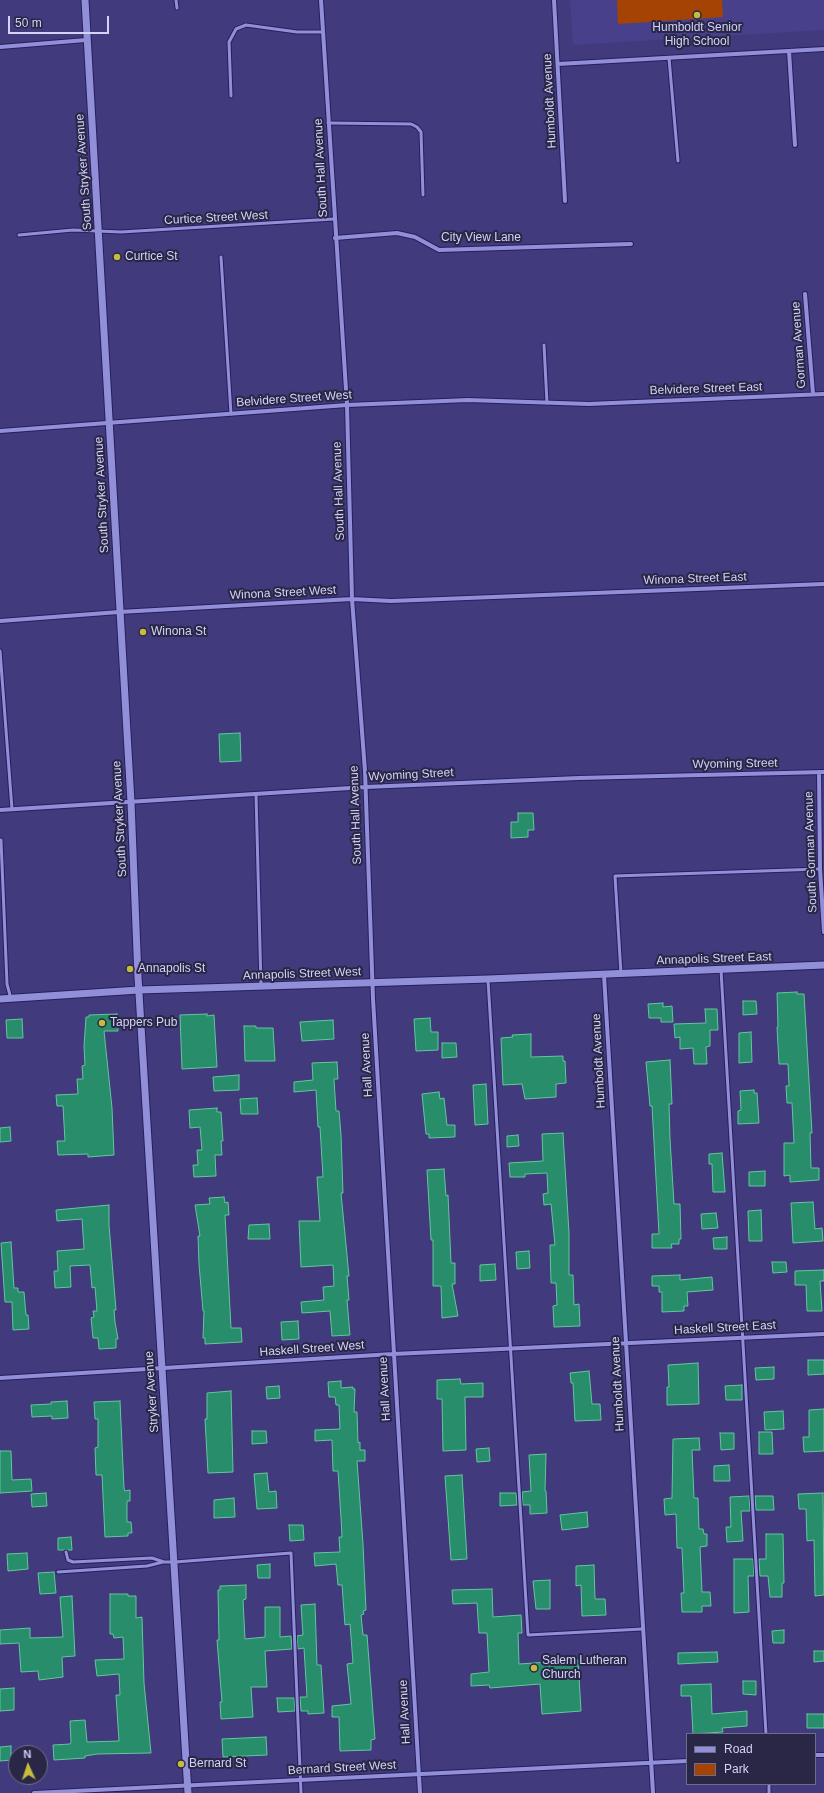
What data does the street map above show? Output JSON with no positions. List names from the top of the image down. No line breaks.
{"streets":{"street":["Humboldt Avenue","South Hall Avenue","South Stryker Avenue","City View Lane","Gorman Avenue","Belvidere Street East","Belvidere Street West","Winona Street East","Winona Street West","Wyoming Street","South Gorman Avenue","Annapolis Street East","Annapolis Street West","Hall Avenue","Haskell Street East","Haskell Street West","Stryker Avenue","Bernard Street West"],"lane":["Curtice Street West"]},"crossings":[["Humboldt Avenue","Annapolis Street East"],["Humboldt Avenue","Annapolis Street West"],["Humboldt Avenue","Haskell Street East"],["Humboldt Avenue","Haskell Street West"],["Humboldt Avenue","Bernard Street West"],["South Hall Avenue","Curtice Street West"],["South Hall Avenue","City View Lane"],["South Hall Avenue","Belvidere Street West"],["South Hall Avenue","Winona Street West"],["South Hall Avenue","Wyoming Street"],["South Hall Avenue","Annapolis Street West"],["South Hall Avenue","Hall Avenue"],["South Stryker Avenue","Curtice Street West"],["South Stryker Avenue","Belvidere Street West"],["South Stryker Avenue","Winona Street West"],["South Stryker Avenue","Wyoming Street"],["South Stryker Avenue","Annapolis Street West"],["South Stryker Avenue","Stryker Avenue"],["Gorman Avenue","Belvidere Street East"],["Belvidere Street East","Belvidere Street West"],["Winona Street East","Winona Street West"],["Wyoming Street","South Gorman Avenue"],["Annapolis Street East","Annapolis Street West"],["Annapolis Street West","Hall Avenue"],["Annapolis Street West","Stryker Avenue"],["Hall Avenue","Haskell Street West"],["Hall Avenue","Bernard Street West"],["Haskell Street East","Haskell Street West"],["Haskell Street West","Stryker Avenue"],["Stryker Avenue","Bernard Street West"]],"places":["Humboldt Senior High School","Curtice St","Winona St","Annapolis St","Tappers Pub","Salem Lutheran Church","Bernard St"],"legend":["Road","Park"],"scale_bar":"50 m","north":"top"}
